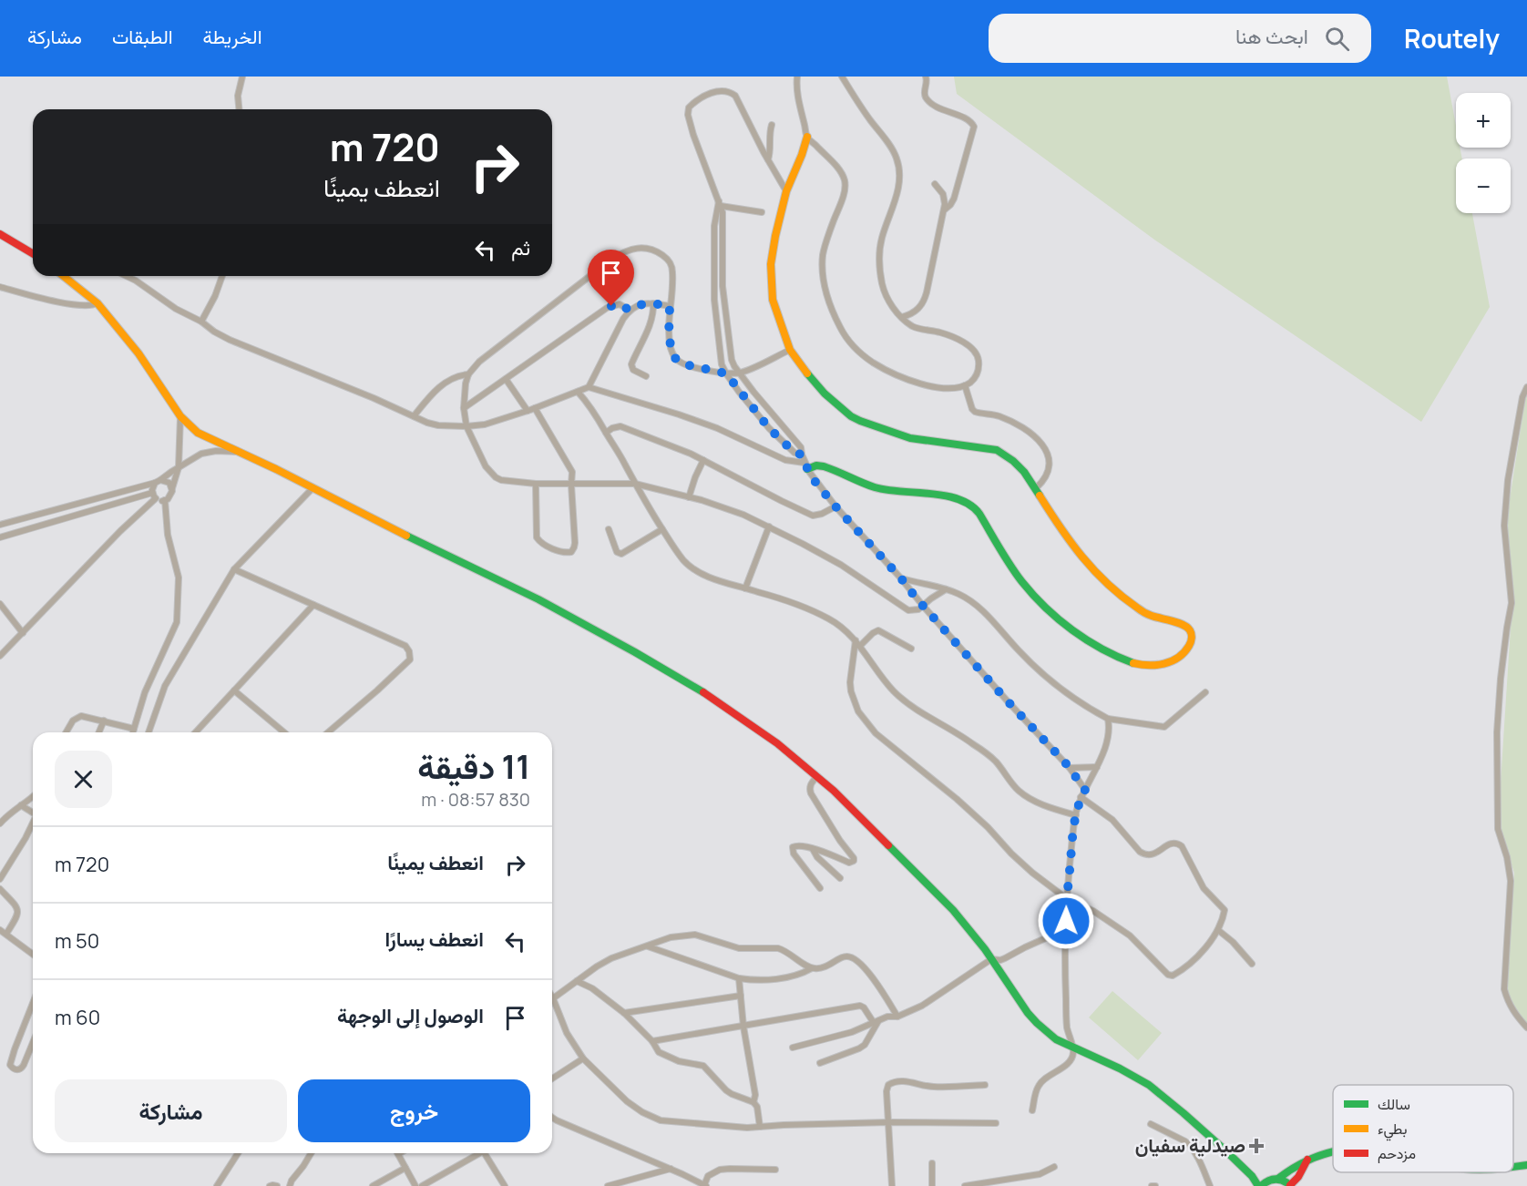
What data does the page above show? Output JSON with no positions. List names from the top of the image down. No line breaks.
{"places":{"health":["صيدلية سفيان"]},"legend":["سالك","بطيء","مزدحم"],"page":{"header":"Routely","search":"ابحث هنا","nav":["الخريطة","الطبقات","مشاركة"],"map_buttons":["+","−"],"turn":["720 m","انعطف يمينًا"],"then":"ثم","heading":["11 دقيقة","830 m · 08:57"],"list":[{"name":"انعطف يمينًا","value":"720 m"},{"name":"انعطف يسارًا","value":"50 m"},{"name":"الوصول إلى الوجهة","value":"60 m"}],"buttons":["خروج","مشاركة"]}}
